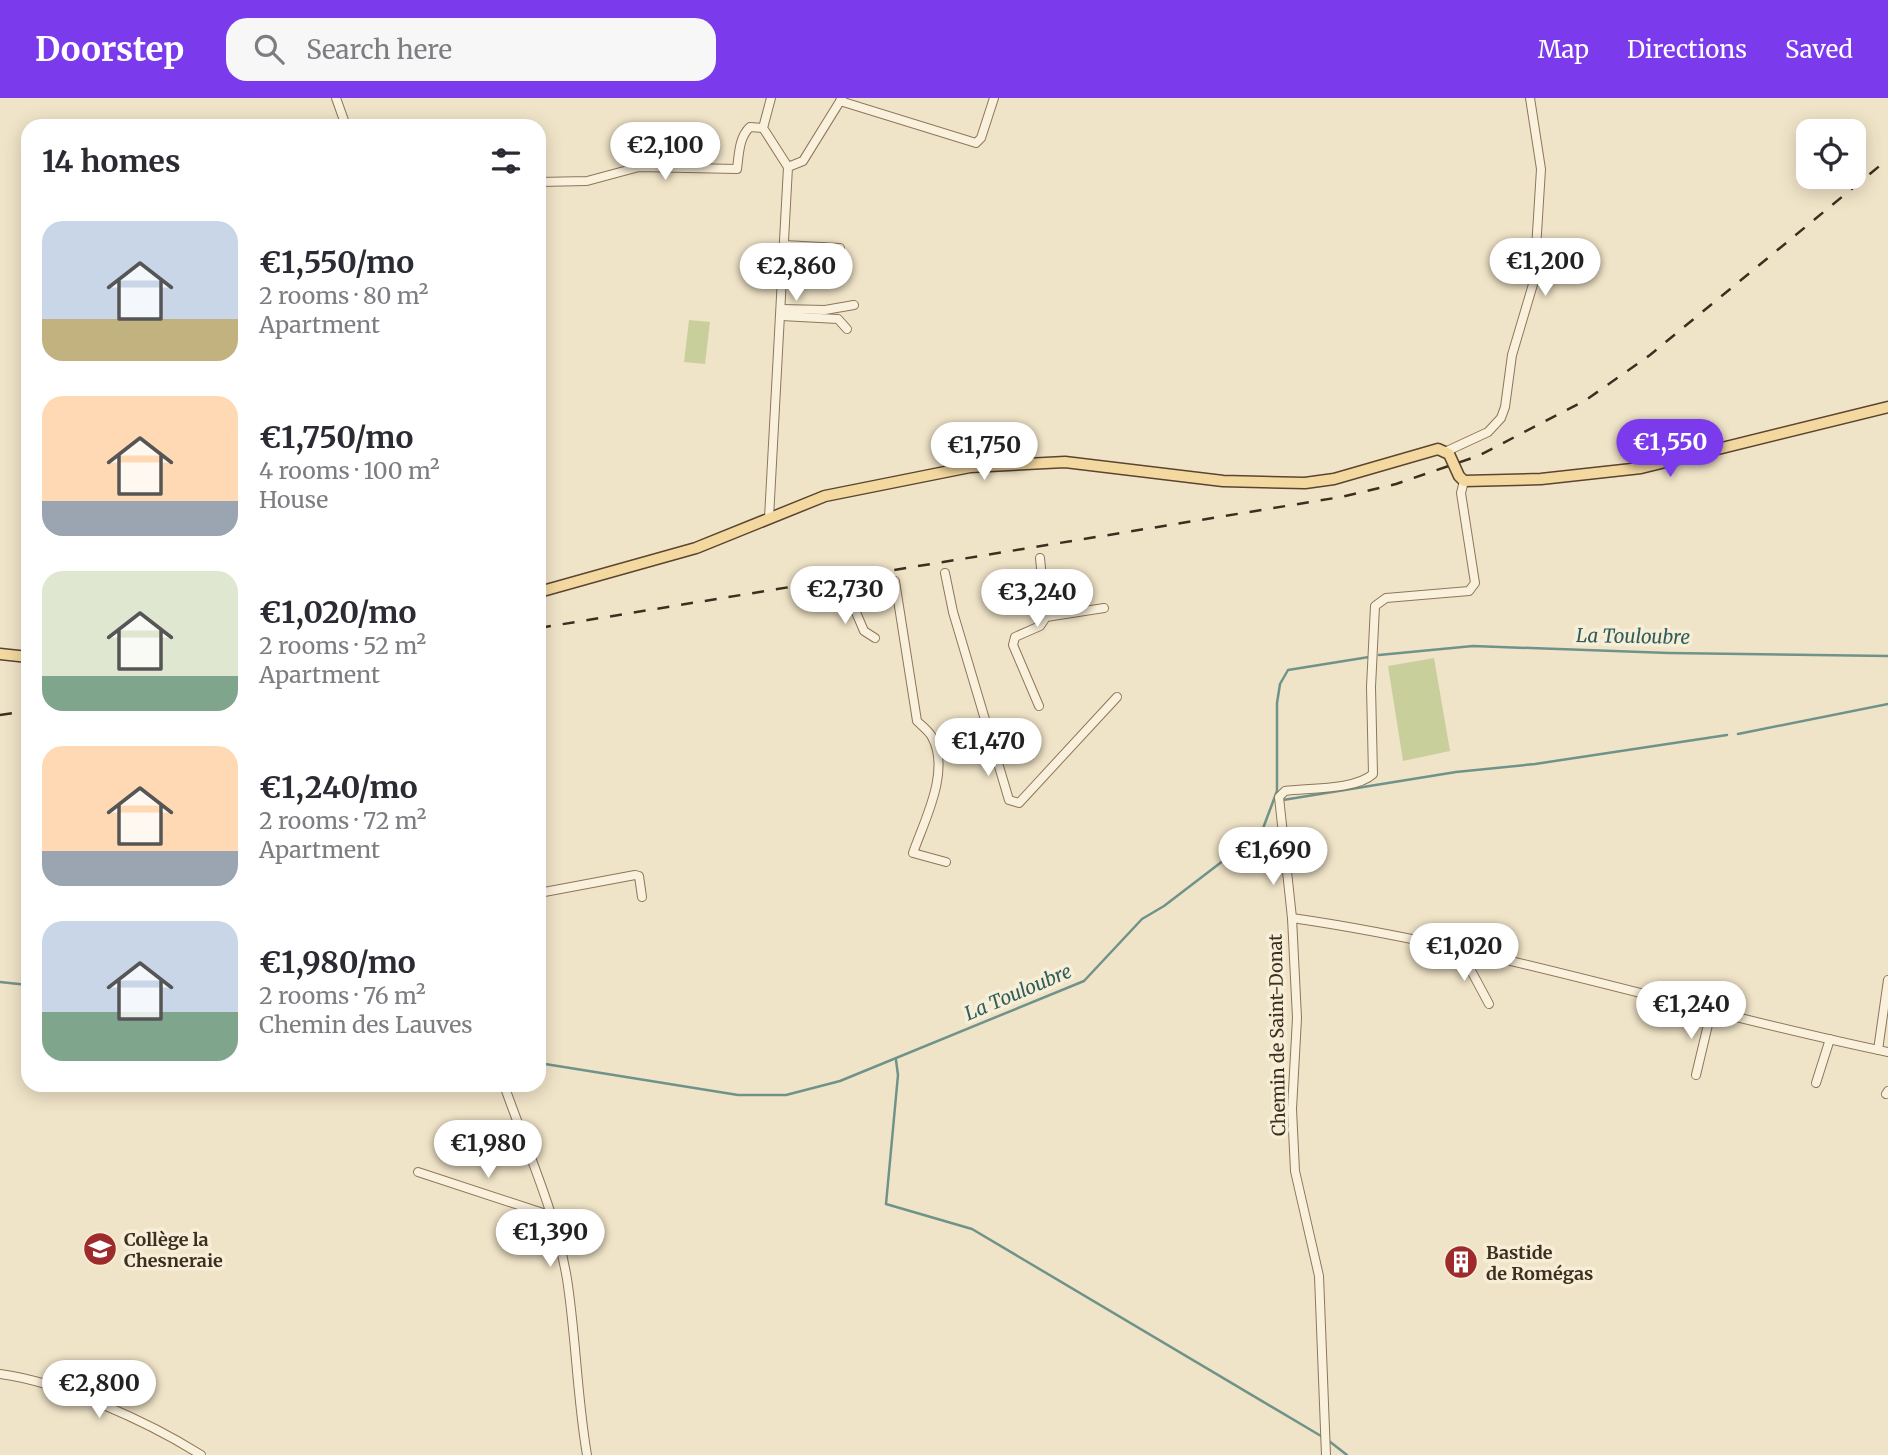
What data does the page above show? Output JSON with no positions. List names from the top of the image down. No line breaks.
{"streets":{"street":["Chemin de Saint-Donat"]},"water":["La Touloubre"],"places":{"school or university":["Collège la Chesneraie"],"building":["Bastide de Romégas"]},"page":{"header":"Doorstep","search":"Search here","nav":["Map","Directions","Saved"],"heading":"14 homes","price":["€2,100","€1,200","€2,860","€1,550","€1,750","€2,730","€3,240","€1,470","€1,690","€1,020","€1,240","€1,980","€1,390","€2,800"],"list":[{"name":"€1,550/mo","note":"2 rooms · 80 m² · Apartment"},{"name":"€1,750/mo","note":"4 rooms · 100 m² · House"},{"name":"€1,020/mo","note":"2 rooms · 52 m² · Apartment"},{"name":"€1,240/mo","note":"2 rooms · 72 m² · Apartment"},{"name":"€1,980/mo","note":"2 rooms · 76 m² · Chemin des Lauves"}]}}
